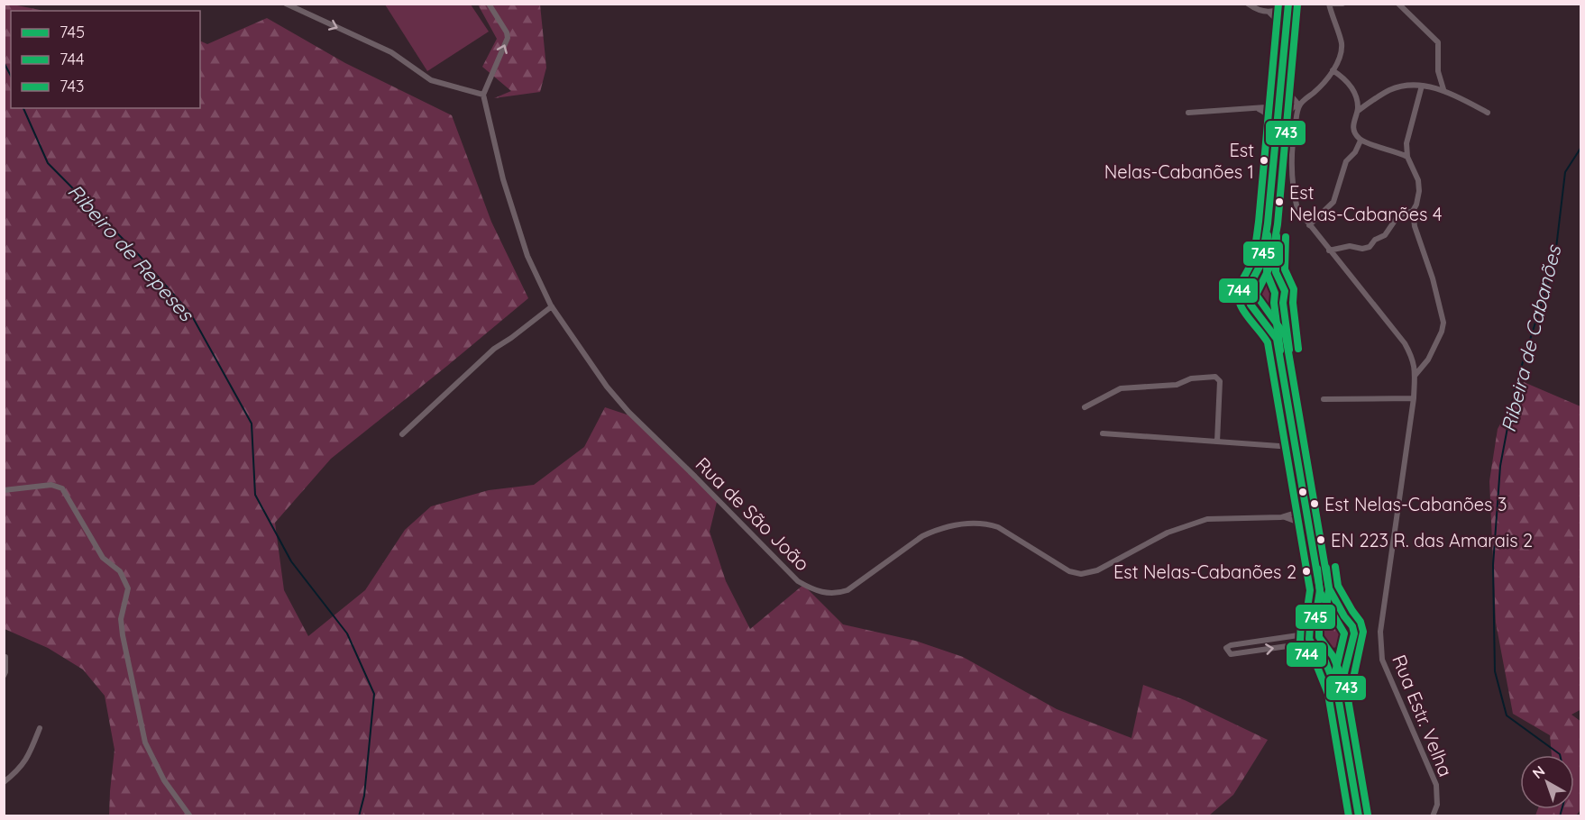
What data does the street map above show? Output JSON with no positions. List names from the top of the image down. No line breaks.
{"streets":{"street":["Rua de São João","Rua Estr. Velha"]},"water":["Ribeiro de Repeses","Ribeira de Cabanões"],"places":["Est Nelas-Cabanões 1","Est Nelas-Cabanões 4","Est Nelas-Cabanões 3","EN 223 R. das Amarais 2","Est Nelas-Cabanões 2"],"lines":["transit line 745","transit line 744","transit line 743"],"legend":["745","744","743"],"north":"top left"}
